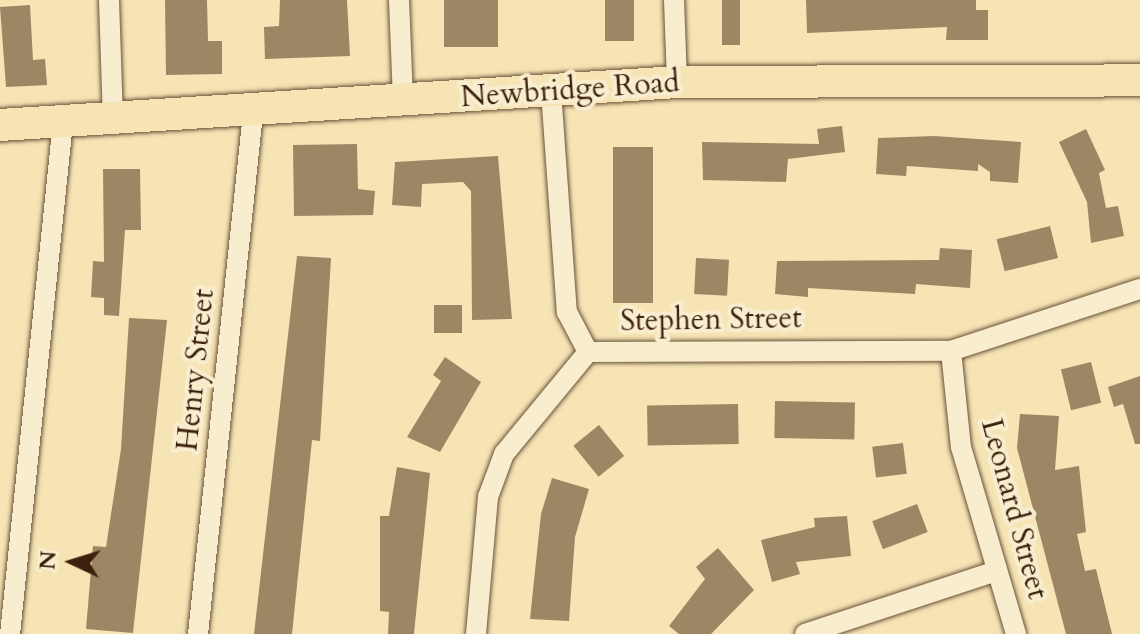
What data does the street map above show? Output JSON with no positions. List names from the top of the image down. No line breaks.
{"streets":{"main road":["Newbridge Road"],"street":["Stephen Street","Henry Street","Leonard Street"]},"crossings":[["Newbridge Road","Henry Street"],["Stephen Street","Leonard Street"]],"north":"left"}
